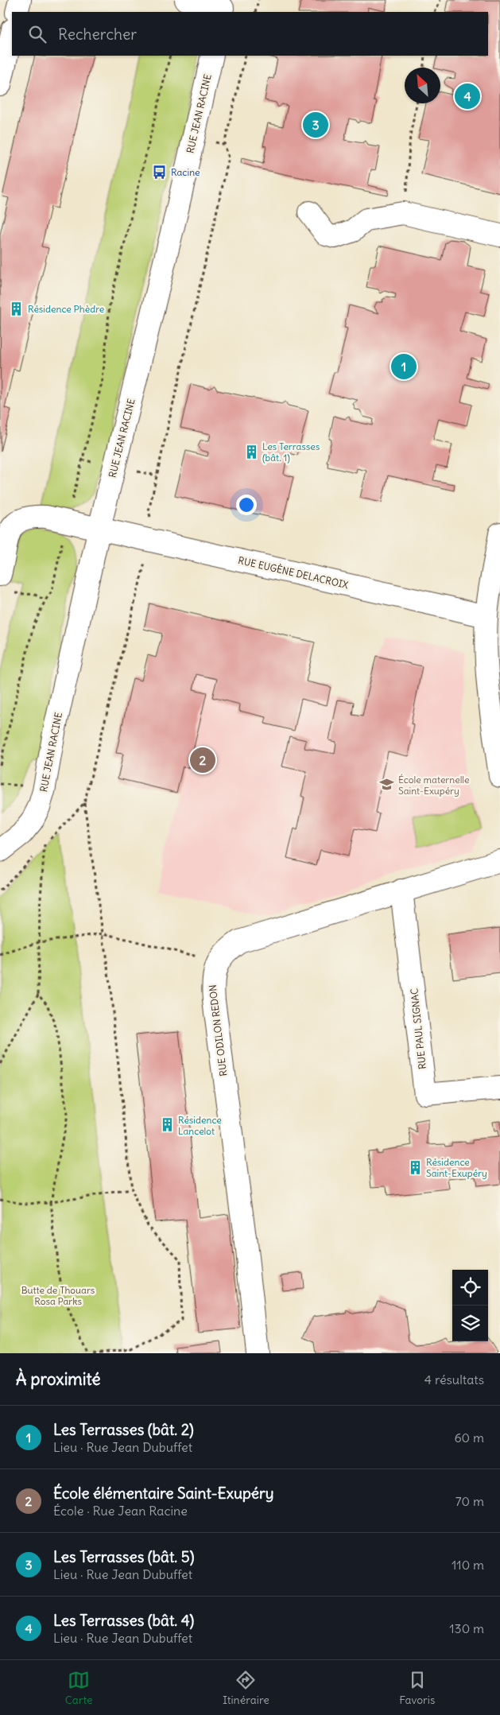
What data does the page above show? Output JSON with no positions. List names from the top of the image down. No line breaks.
{"streets":{"street":["RUE JEAN RACINE","RUE EUGÈNE DELACROIX","RUE PAUL SIGNAC","RUE ODILON REDON"]},"crossings":[["RUE JEAN RACINE","RUE EUGÈNE DELACROIX"],["RUE PAUL SIGNAC","RUE ODILON REDON"]],"parks":["Butte de Thouars Rosa Parks"],"places":{"bus stop":["Racine"],"building":["Résidence Phèdre","Les Terrasses (bât. 1)","Résidence Lancelot","Résidence Saint-Exupéry"],"school or university":["École maternelle Saint-Exupéry"]},"north":"top left","page":{"search":"Rechercher","pins":["4","3","1","2"],"heading":["À proximité","4 résultats"],"list":[{"mark":"1","name":"Les Terrasses (bât. 2)","note":"Lieu · Rue Jean Dubuffet","value":"60 m"},{"mark":"2","name":"École élémentaire Saint-Exupéry","note":"École · Rue Jean Racine","value":"70 m"},{"mark":"3","name":"Les Terrasses (bât. 5)","note":"Lieu · Rue Jean Dubuffet","value":"110 m"},{"mark":"4","name":"Les Terrasses (bât. 4)","note":"Lieu · Rue Jean Dubuffet","value":"130 m"}],"nav":["Carte","Itinéraire","Favoris"]}}
